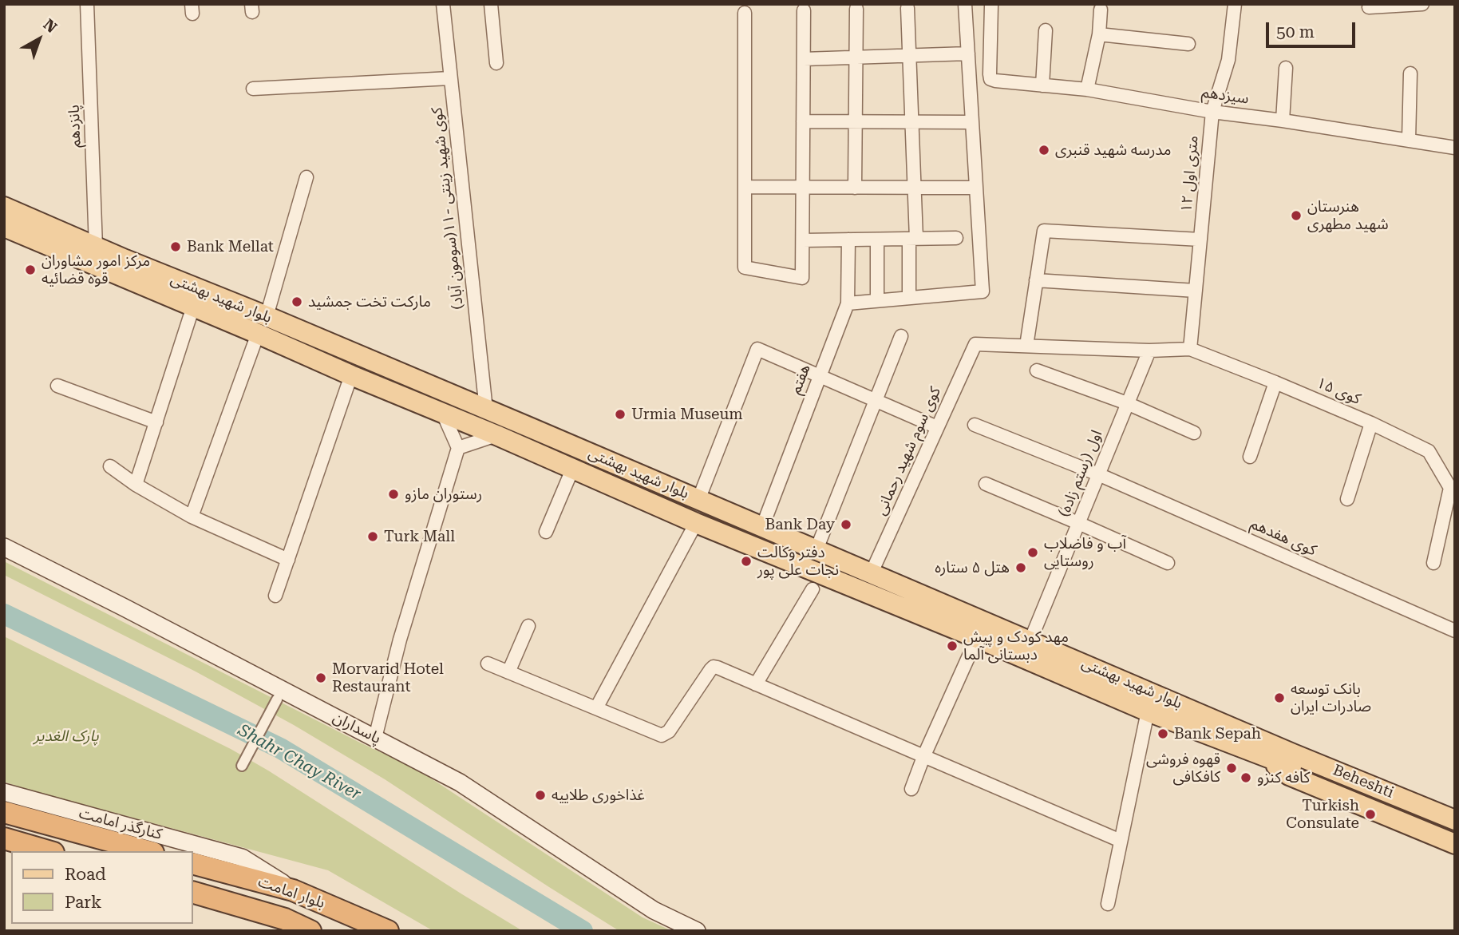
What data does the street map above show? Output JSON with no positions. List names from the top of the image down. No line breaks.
{"streets":{"highway":["بلوار امامت"],"main road":["بلوار شهید بهشتی","پاسداران","Beheshti","کنارگذر امامت"],"street":["سیزدهم","پانزدهم","۱۲ متری اول","کوی شهید زینتی -۱۱(سومون آباد)","هفتم","کوی ۱۵","کوی سوم شهید رحمانی","اول (رستم زاده)","کوی هفدهم"]},"crossings":[["سیزدهم","۱۲ متری اول"],["پانزدهم","بلوار شهید بهشتی"],["۱۲ متری اول","کوی ۱۵"],["کوی شهید زینتی -۱۱(سومون آباد)","بلوار شهید بهشتی"],["بلوار شهید بهشتی","هفتم"],["بلوار شهید بهشتی","کوی سوم شهید رحمانی"],["بلوار شهید بهشتی","اول (رستم زاده)"],["بلوار شهید بهشتی","Beheshti"],["اول (رستم زاده)","کوی هفدهم"],["کنارگذر امامت","بلوار امامت"]],"water":["Shahr Chay River"],"parks":["پارک الغدیر"],"places":["مدرسه شهید قنبری","هنرستان شهید مطهری","Bank Mellat","مرکز امور مشاوران قوه قضائیه","مارکت تخت جمشید","Urmia Museum","رستوران مازو","Bank Day","Turk Mall","آب و فاضلاب روستایی","دفتر وکالت نجات علی پور","هتل ۵ ستاره","مهد کودک و پیش دبستانی آلما","Morvarid Hotel Restaurant","بانک توسعه صادرات ایران","Bank Sepah","قهوه فروشی کافکافی","کافه کنزو","غذاخوری طلاییه","Turkish Consulate"],"legend":["Road","Park"],"scale_bar":"50 m","north":"top right"}
